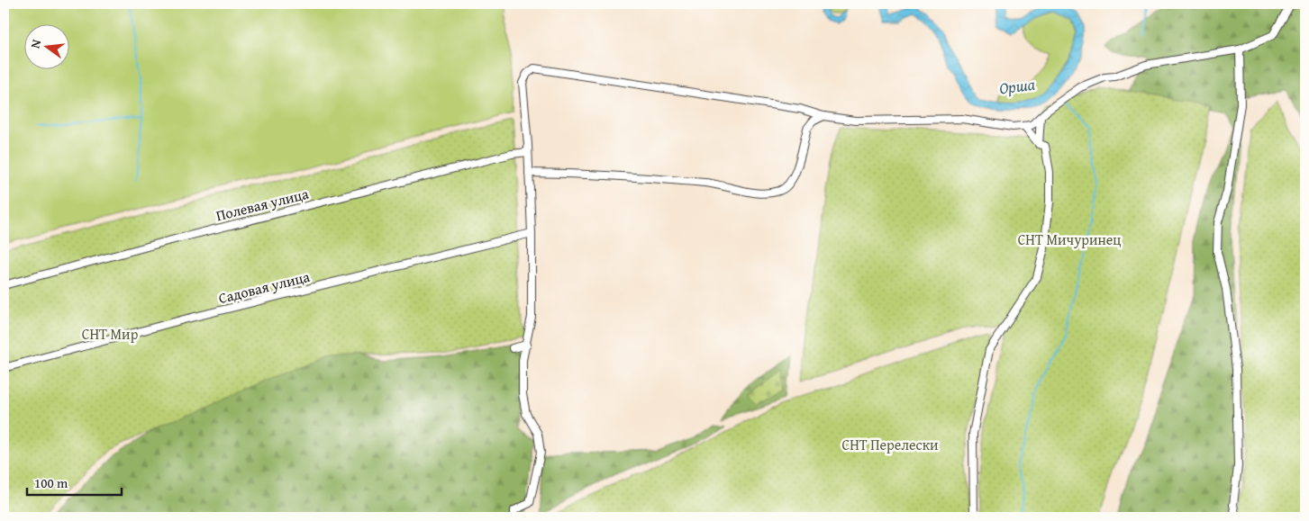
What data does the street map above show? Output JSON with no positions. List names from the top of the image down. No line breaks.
{"streets":{"street":["Полевая улица","Садовая улица"]},"water":["Орша"],"parks":["СНТ Мичуринец","СНТ Мир","СНТ Перелески"],"scale_bar":"100 m","north":"left"}
